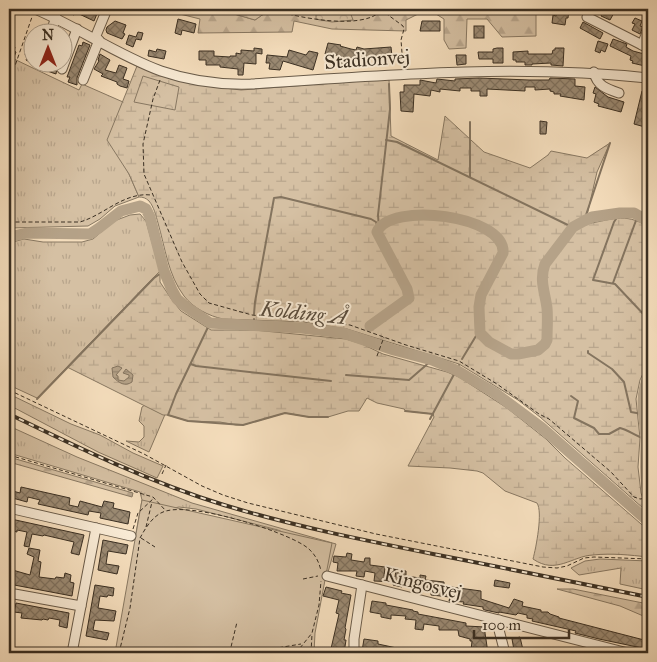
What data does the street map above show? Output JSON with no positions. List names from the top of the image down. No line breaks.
{"streets":{"street":["Stadionvej","Kingosvej"]},"water":["Kolding Å"],"scale_bar":"100 m","north":"top"}
